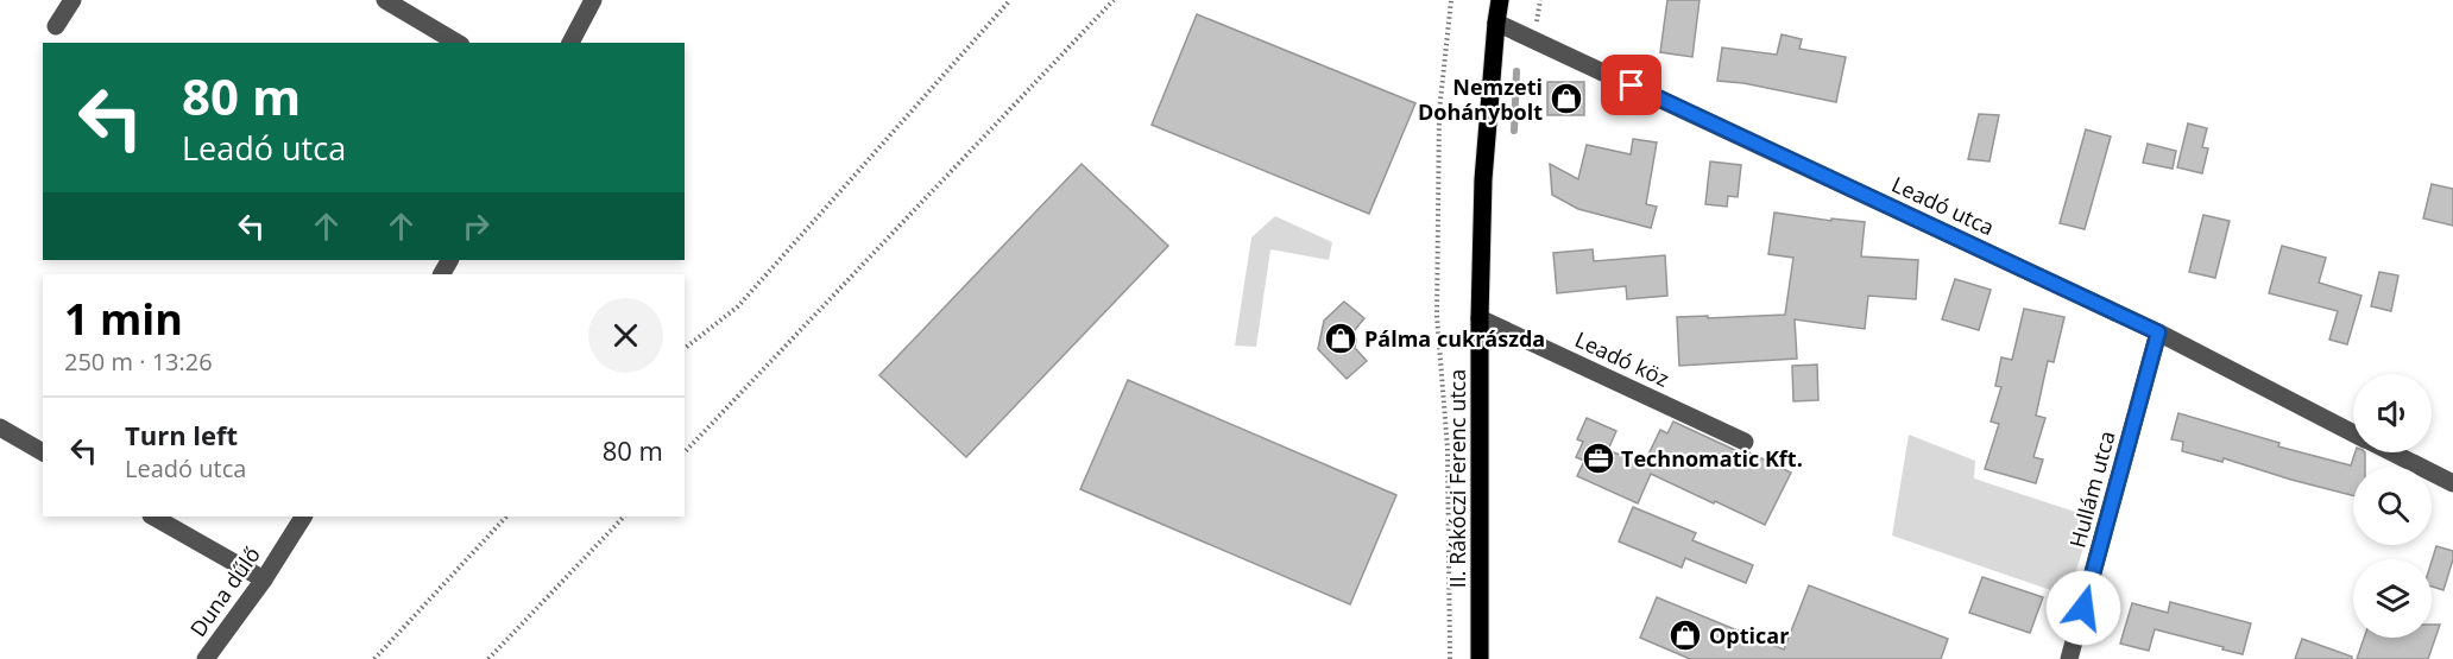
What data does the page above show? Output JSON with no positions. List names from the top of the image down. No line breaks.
{"streets":{"main road":["II. Rákóczi Ferenc utca"],"street":["Leadó utca","Leadó köz","Hullám utca","Duna dűlő"]},"crossings":[["Leadó utca","II. Rákóczi Ferenc utca"],["Leadó utca","Hullám utca"],["Leadó köz","II. Rákóczi Ferenc utca"]],"places":{"shop":["Nemzeti Dohánybolt","Pálma cukrászda","Opticar"],"office":["Technomatic Kft."]},"page":{"turn":["80 m","Leadó utca"],"heading":["1 min","250 m · 13:26"],"list":[{"name":"Turn left","note":"Leadó utca","value":"80 m"}]}}
